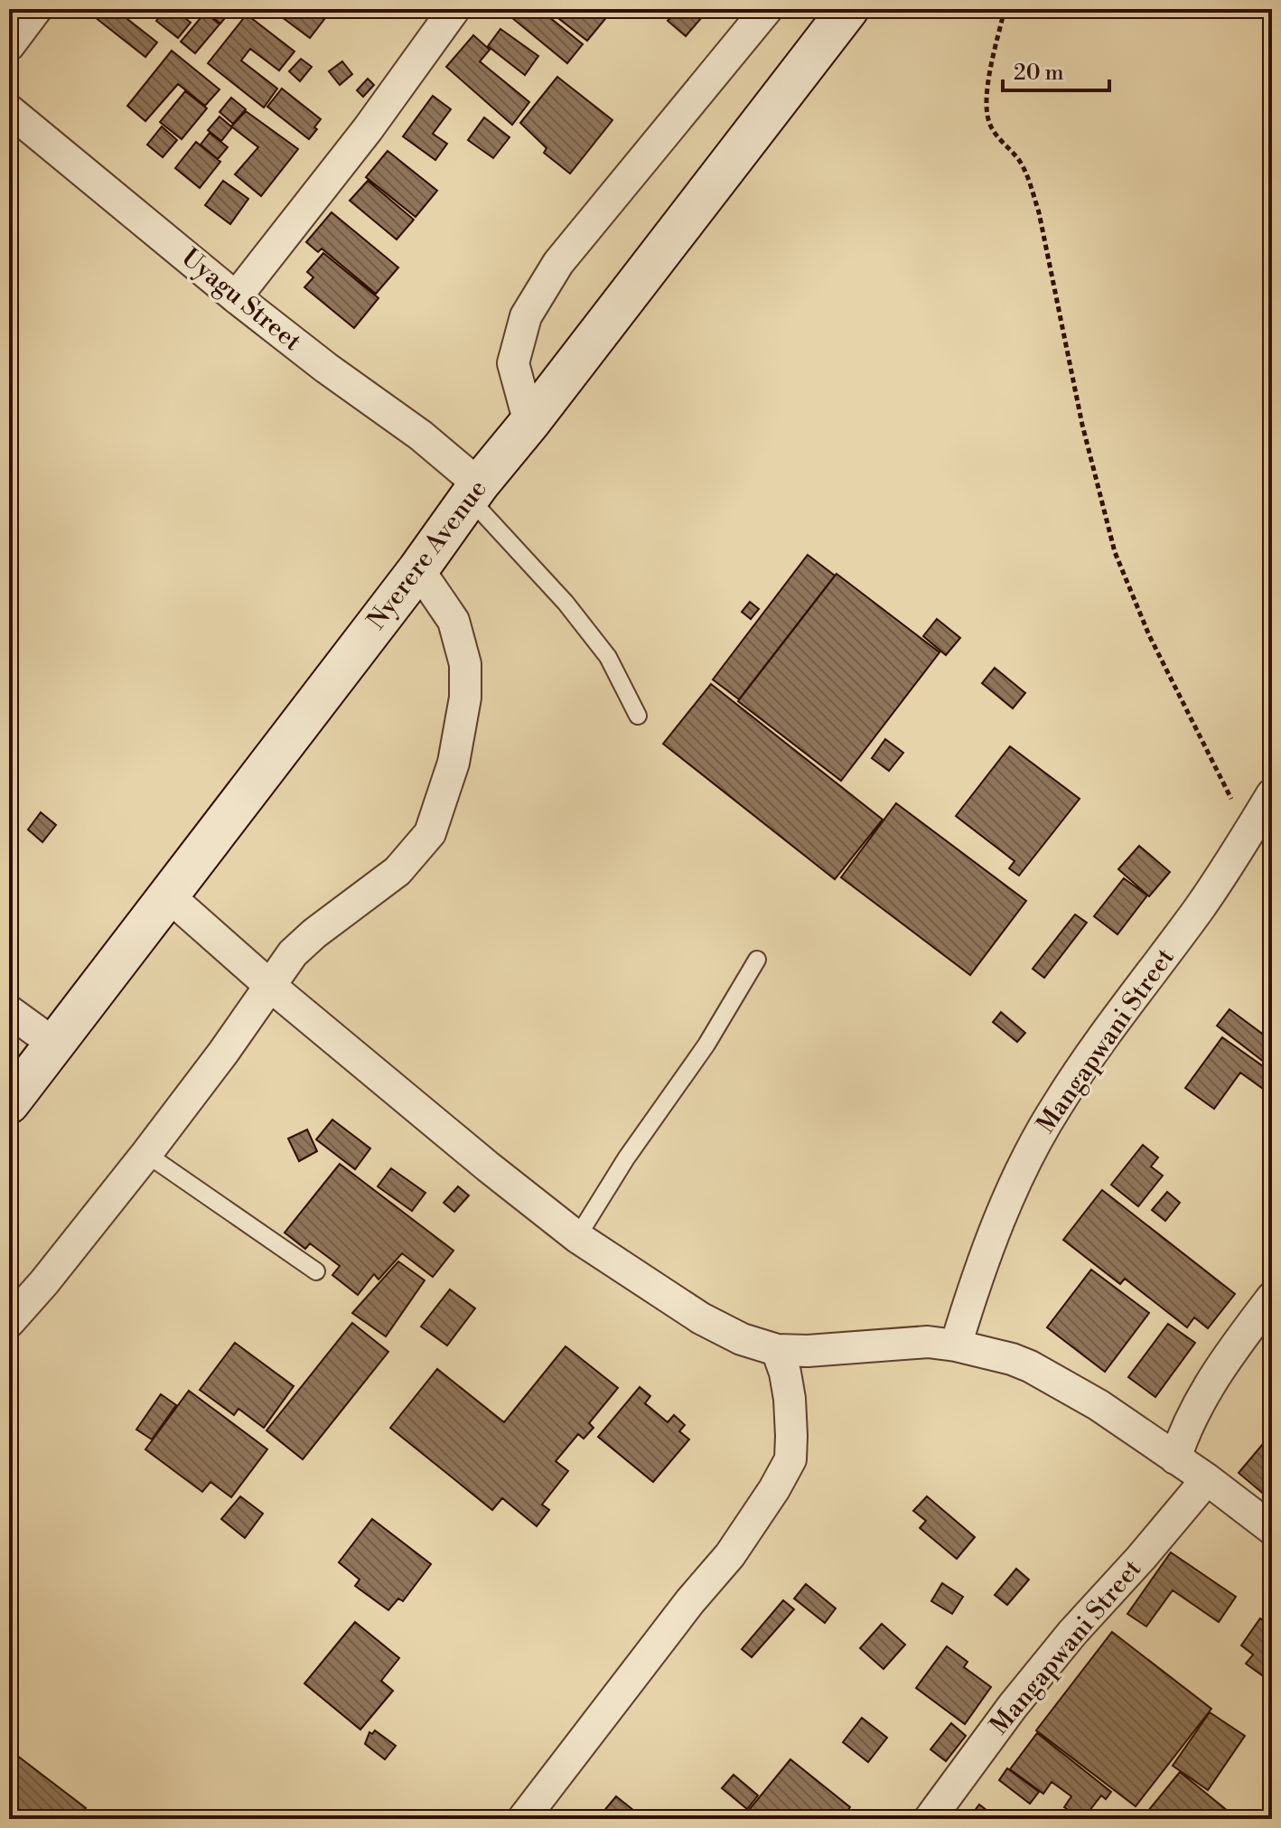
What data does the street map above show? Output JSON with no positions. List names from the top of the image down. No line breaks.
{"streets":{"street":["Uyagu Street","Nyerere Avenue","Mangapwani Street"]},"crossings":[["Uyagu Street","Nyerere Avenue"]],"scale_bar":"20 m"}
